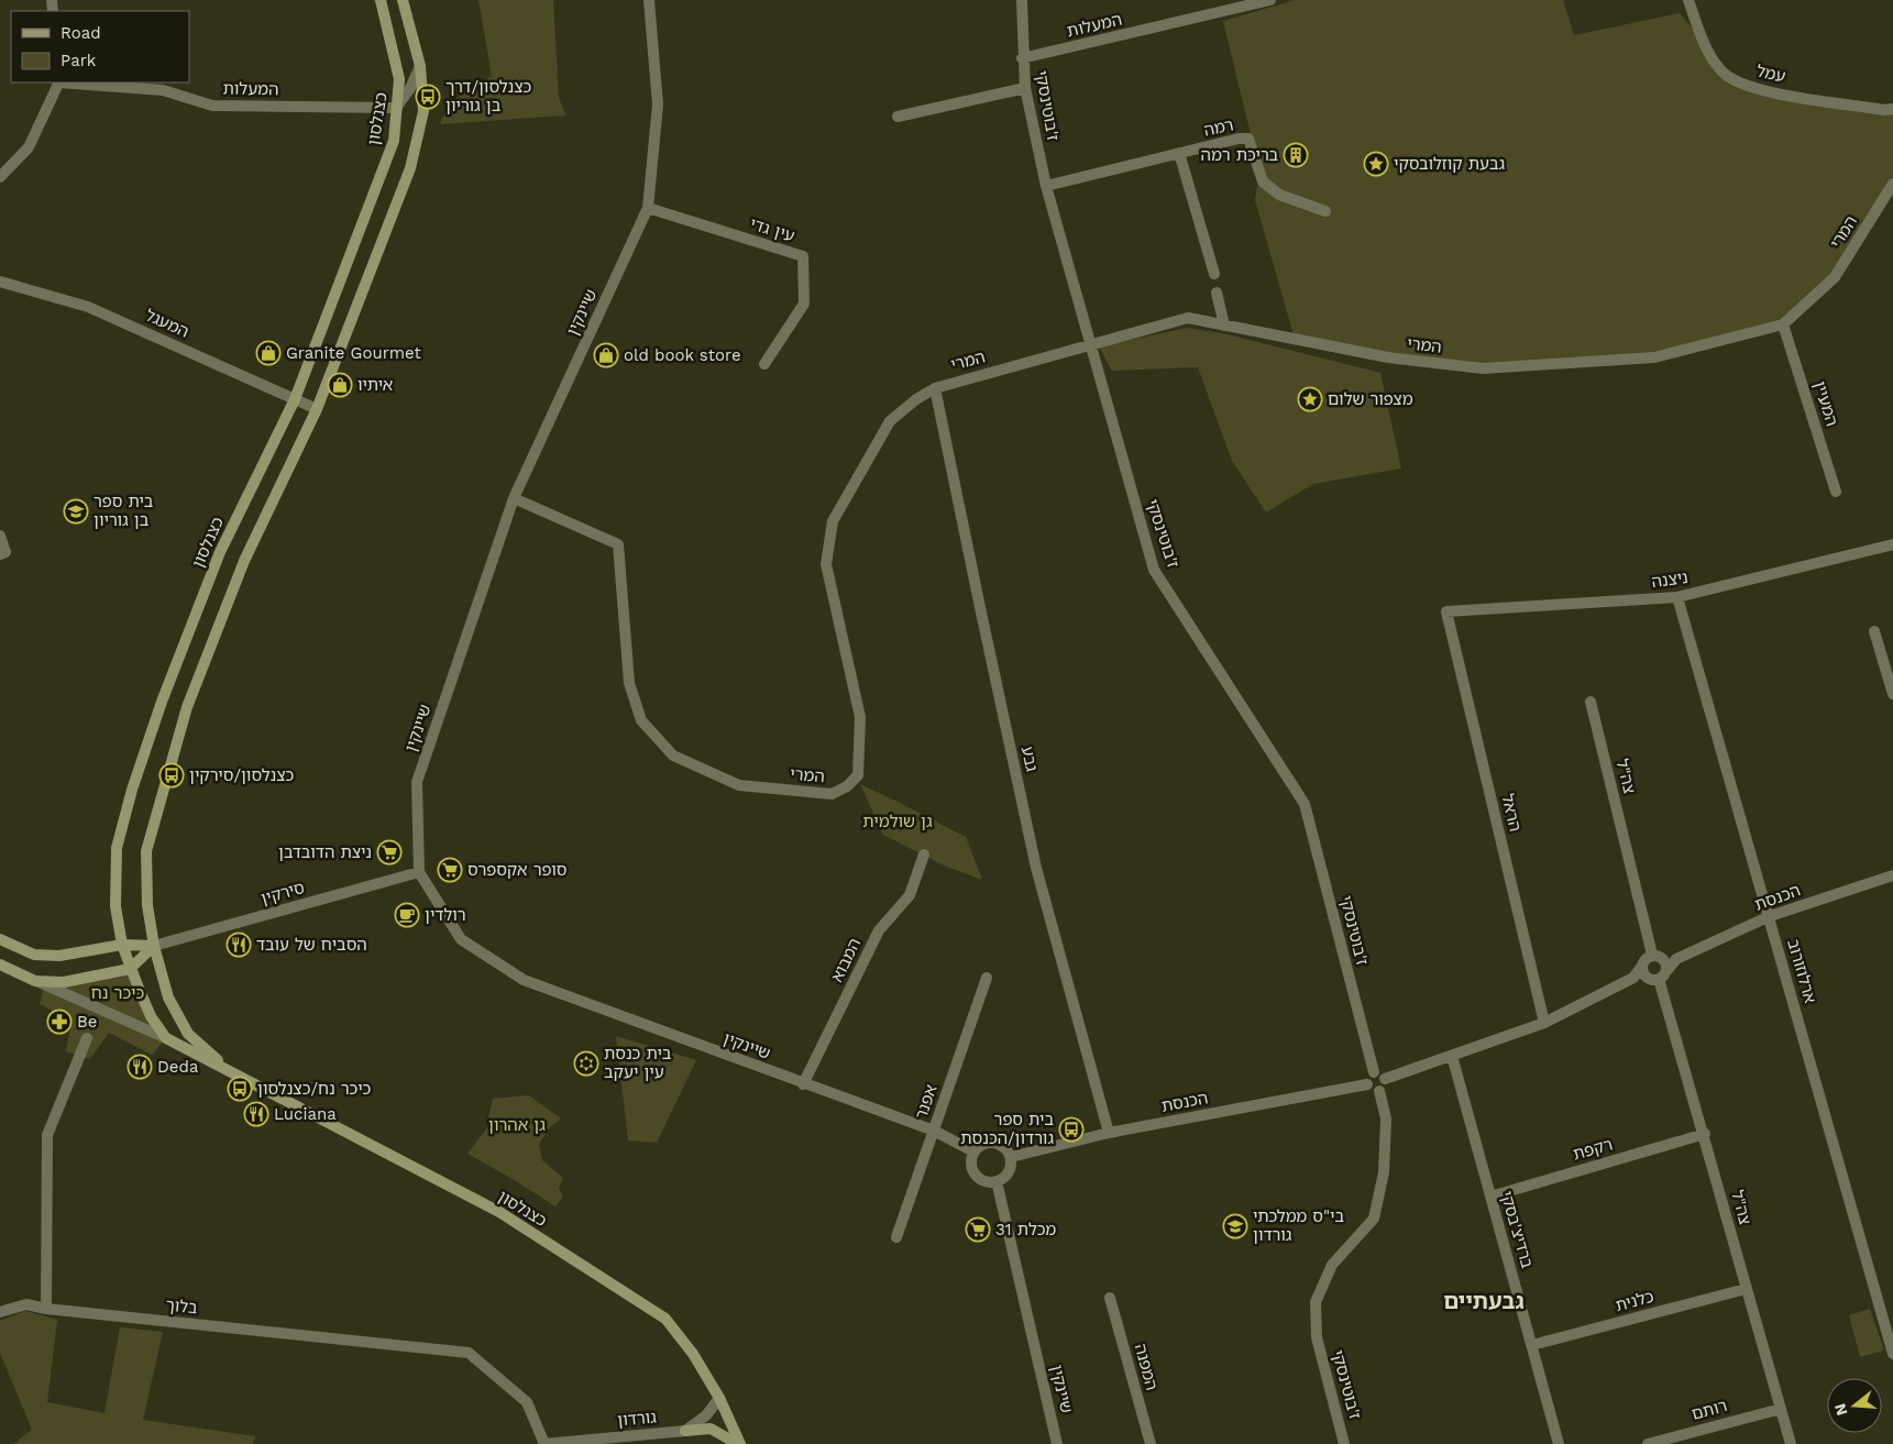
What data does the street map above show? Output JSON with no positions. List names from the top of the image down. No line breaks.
{"streets":{"street":["המעלות","עמל","ז'בוטינסקי","כצנלסון","רמה","עין גדי","המרי","שיינקין","המעגל","המעיין","ניצנה","גבע","צה\"ל","הראל","סירקין","הכנסת","המבוא","ארלוזורוב","אפנר","רקפת","ברדיצ'בסקי","כלנית","בלוך","המפנה","רותם","גורדון"]},"crossings":[["המעלות","ז'בוטינסקי"],["המעלות","כצנלסון"],["ז'בוטינסקי","רמה"],["ז'בוטינסקי","המרי"],["ז'בוטינסקי","הכנסת"],["כצנלסון","המעגל"],["כצנלסון","סירקין"],["עין גדי","שיינקין"],["המרי","שיינקין"],["המרי","המעיין"],["המרי","גבע"],["שיינקין","סירקין"],["שיינקין","הכנסת"],["שיינקין","המבוא"],["שיינקין","אפנר"],["ניצנה","הראל"],["ניצנה","ארלוזורוב"],["גבע","הכנסת"],["צה\"ל","רקפת"],["צה\"ל","כלנית"],["צה\"ל","רותם"],["הכנסת","ארלוזורוב"],["רקפת","ברדיצ'בסקי"],["ברדיצ'בסקי","כלנית"],["בלוך","גורדון"]],"districts":["גבעתיים"],"parks":["גן שולמית","כיכר נח","גן אהרון"],"places":{"bus stop":["כצנלסון/דרך בן גוריון","כצנלסון/סירקין","כיכר נח/כצנלסון","בית ספר גורדון/הכנסת"],"building":["בריכת רמה"],"place":["גבעת קוזלובסקי","מצפור שלום"],"shop":["Granite Gourmet","old book store","איתיו"],"school or university":["בית ספר בן גוריון","בי\"ס ממלכתי גורדון"],"supermarket":["ניצת הדובדבן","סופר אקספרס","מכלת 31"],"cafe":["רולדין"],"restaurant":["הסביח של עובד","Deda","Luciana"],"pharmacy":["Be"],"synagogue":["בית כנסת עין יעקב"]},"legend":["Road","Park"],"north":"left"}
